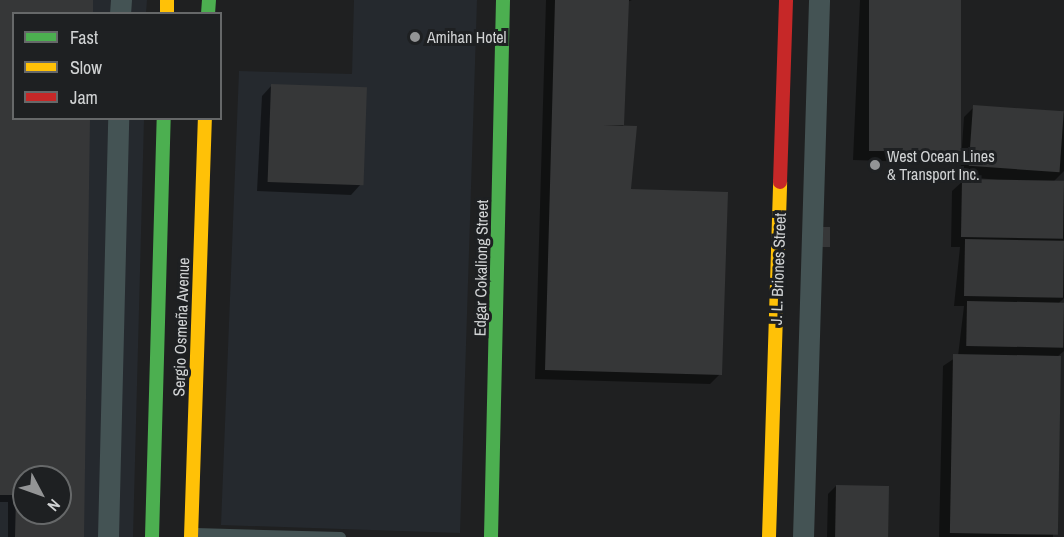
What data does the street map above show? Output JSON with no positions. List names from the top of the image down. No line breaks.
{"streets":{"main road":["Edgar Cokaliong Street","J. L. Briones Street","Sergio Osmeña Avenue"]},"places":["Amihan Hotel","West Ocean Lines & Transport Inc."],"legend":["Fast","Slow","Jam"],"north":"bottom right"}
